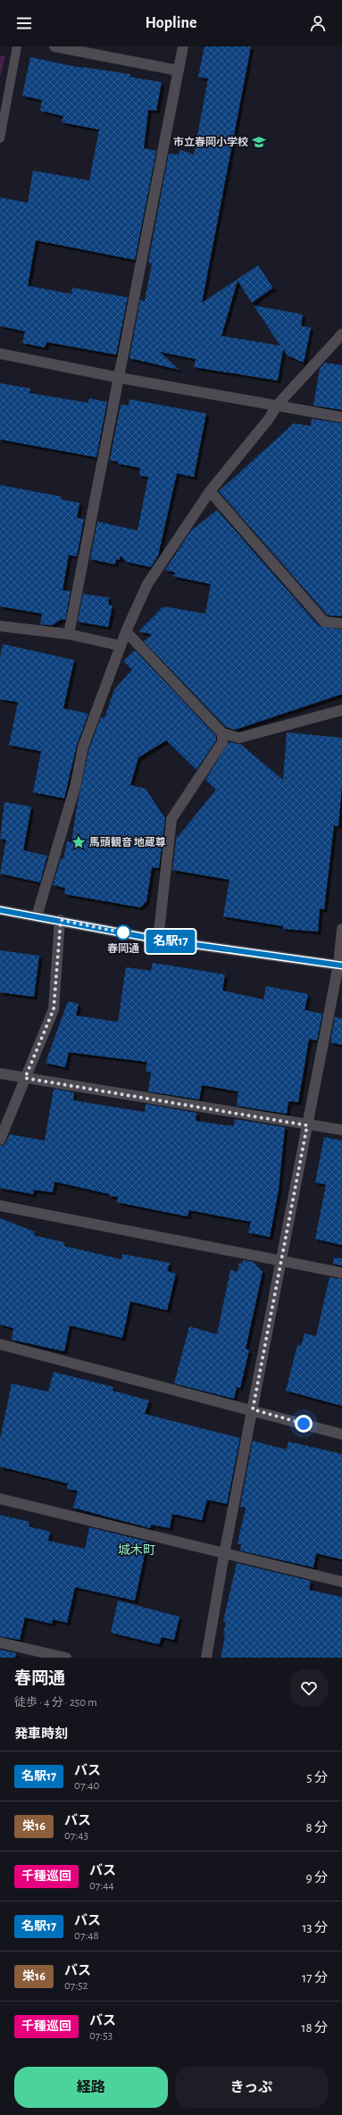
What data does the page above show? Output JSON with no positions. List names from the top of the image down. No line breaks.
{"districts":["城木町"],"places":{"school or university":["市立春岡小学校"],"place":["馬頭観音 地蔵尊"],"other":["春岡通"]},"lines":["bus line 名駅17"],"page":{"header":"Hopline","on_map":"名駅17","heading":[["春岡通","徒歩 · 4 分 · 250 m"],"発車時刻"],"list":[{"mark":"名駅17","name":"バス","note":"07:40","value":"5 分"},{"mark":"栄16","name":"バス","note":"07:43","value":"8 分"},{"mark":"千種巡回","name":"バス","note":"07:44","value":"9 分"},{"mark":"名駅17","name":"バス","note":"07:48","value":"13 分"},{"mark":"栄16","name":"バス","note":"07:52","value":"17 分"},{"mark":"千種巡回","name":"バス","note":"07:53","value":"18 分"}],"buttons":["経路","きっぷ"]}}
